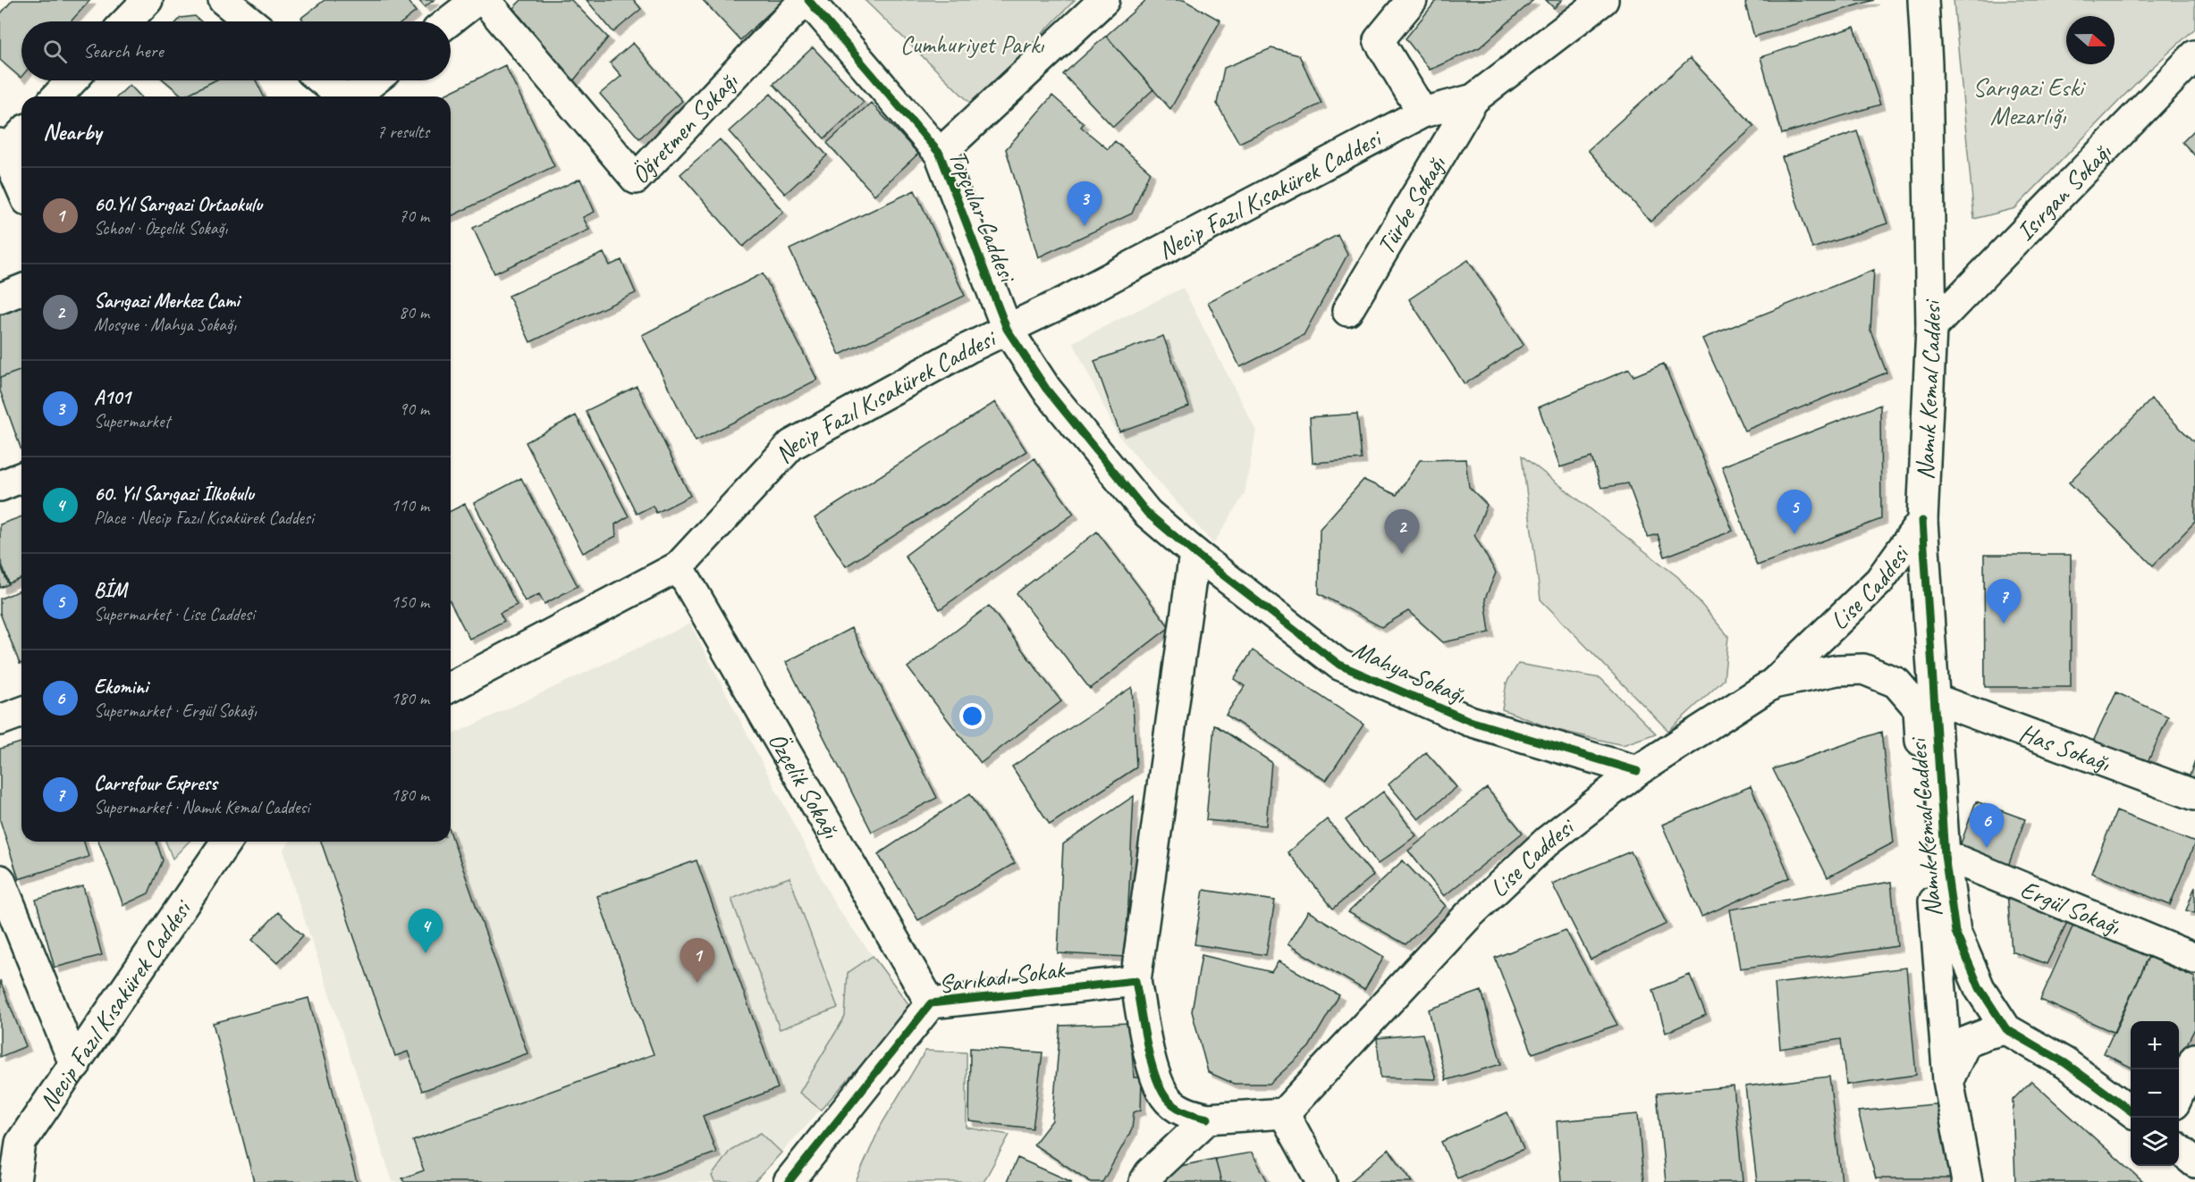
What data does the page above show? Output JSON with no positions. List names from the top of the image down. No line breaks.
{"streets":{"street":["Öğretmen Sokağı","Isırgan Sokağı","Necip Fazıl Kısakürek Caddesi","Türbe Sokağı","Topçular Caddesi","Namık Kemal Caddesi","Lise Caddesi","Mahya Sokağı","Has Sokağı","Özçelik Sokağı","Ergül Sokağı","Sarıkadı Sokak"]},"crossings":[["Öğretmen Sokağı","Topçular Caddesi"],["Isırgan Sokağı","Namık Kemal Caddesi"],["Necip Fazıl Kısakürek Caddesi","Türbe Sokağı"],["Necip Fazıl Kısakürek Caddesi","Topçular Caddesi"],["Necip Fazıl Kısakürek Caddesi","Özçelik Sokağı"],["Topçular Caddesi","Mahya Sokağı"],["Namık Kemal Caddesi","Lise Caddesi"],["Namık Kemal Caddesi","Has Sokağı"],["Namık Kemal Caddesi","Ergül Sokağı"],["Lise Caddesi","Mahya Sokağı"],["Özçelik Sokağı","Sarıkadı Sokak"]],"parks":["Cumhuriyet Parkı","Sarıgazi Eski Mezarlığı"],"north":"right","page":{"search":"Search here","heading":["Nearby","7 results"],"list":[{"mark":"1","name":"60.Yıl Sarıgazi Ortaokulu","note":"School · Özçelik Sokağı","value":"70 m"},{"mark":"2","name":"Sarıgazi Merkez Cami","note":"Mosque · Mahya Sokağı","value":"80 m"},{"mark":"3","name":"A101","note":"Supermarket","value":"90 m"},{"mark":"4","name":"60. Yıl Sarıgazi İlkokulu","note":"Place · Necip Fazıl Kısakürek Caddesi","value":"110 m"},{"mark":"5","name":"BİM","note":"Supermarket · Lise Caddesi","value":"150 m"},{"mark":"6","name":"Ekomini","note":"Supermarket · Ergül Sokağı","value":"180 m"},{"mark":"7","name":"Carrefour Express","note":"Supermarket · Namık Kemal Caddesi","value":"180 m"}],"pins":["3","5","2","7","6","4","1"],"map_buttons":["+","−"]}}
